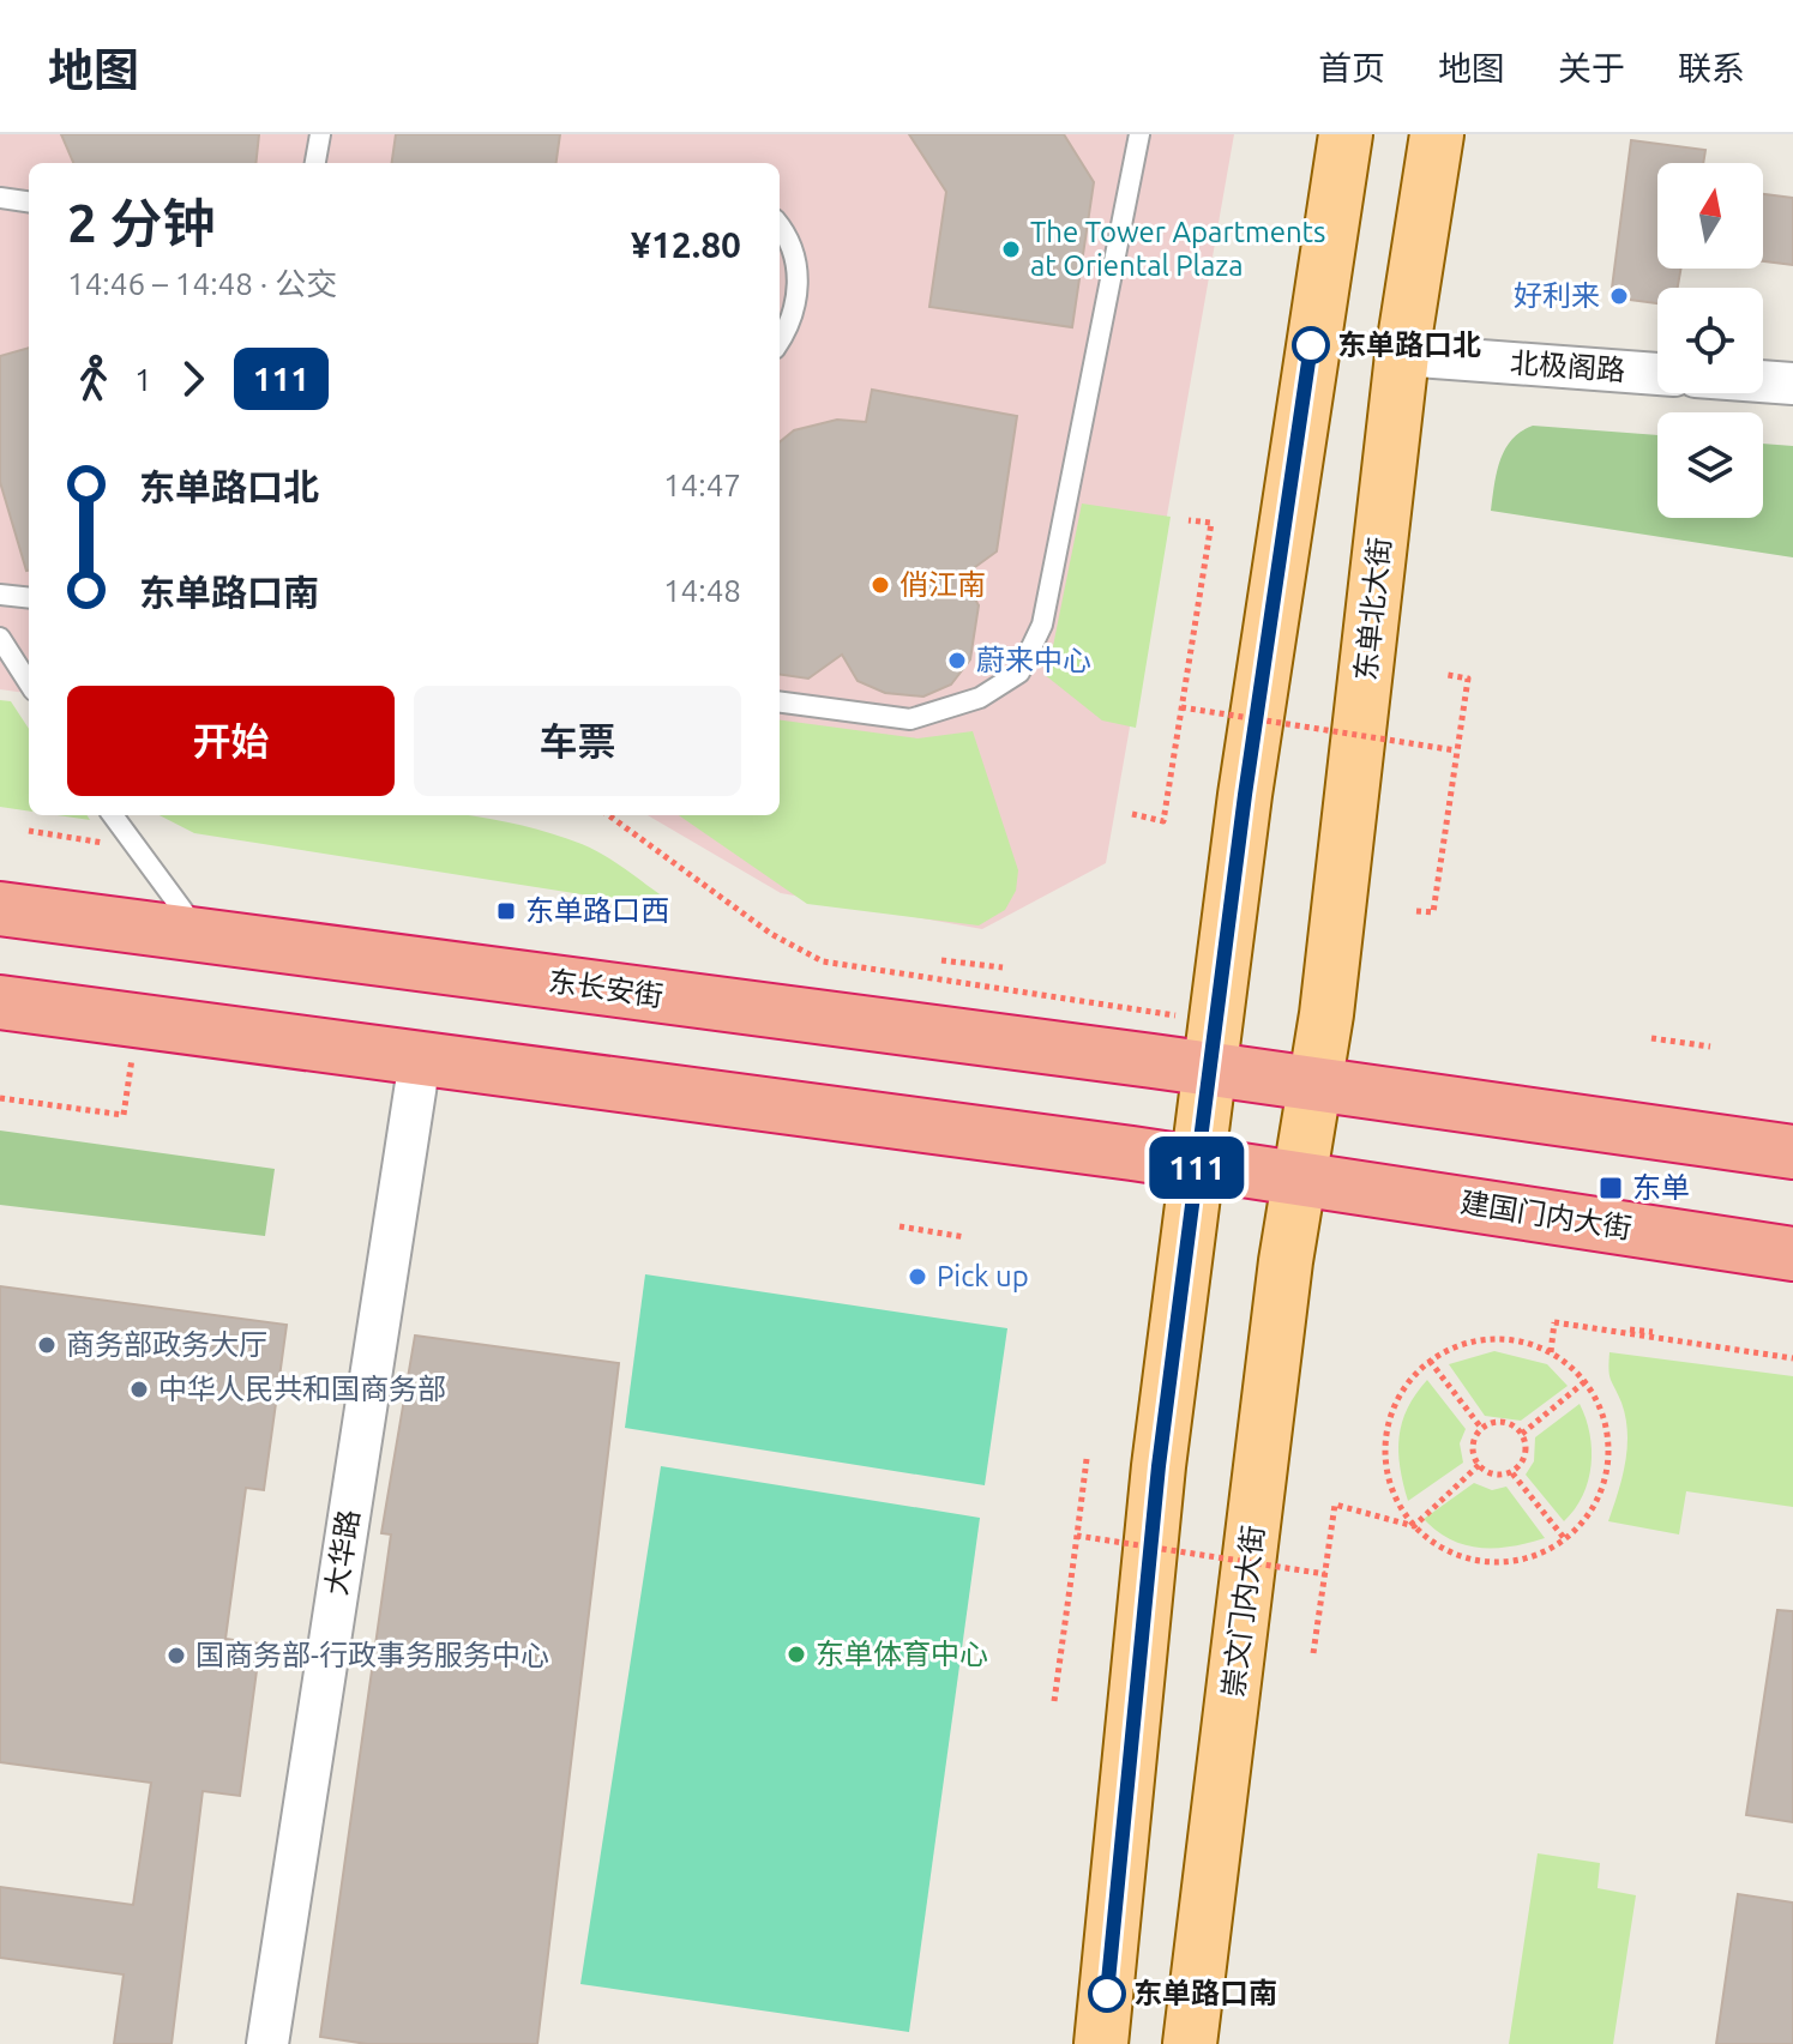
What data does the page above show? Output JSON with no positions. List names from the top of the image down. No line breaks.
{"streets":{"highway":["东长安街","建国门内大街"],"main road":["东单北大街","崇文门内大街"],"street":["北极阁路","大华路"]},"crossings":[["北极阁路","东单北大街"],["东单北大街","东长安街"],["东单北大街","建国门内大街"],["东单北大街","崇文门内大街"],["建国门内大街","崇文门内大街"]],"places":{"other":["The Tower Apartments at Oriental Plaza","好利来","东单路口北","俏江南","蔚来中心","Pick up","商务部政务大厅","中华人民共和国商务部","东单体育中心","国商务部-行政事务服务中心","东单路口南"],"transit":["东单路口西","东单"]},"lines":["bus line 111"],"north":"top","page":{"header":"地图","nav":["首页","地图","关于","联系"],"on_map":"111","heading":["2 分钟","14:46 – 14:48 · 公交","¥12.80"],"legs":["1","111"],"list":[{"name":"东单路口北","value":"14:47"},{"name":"东单路口南","value":"14:48"}],"buttons":["开始","车票"]}}
